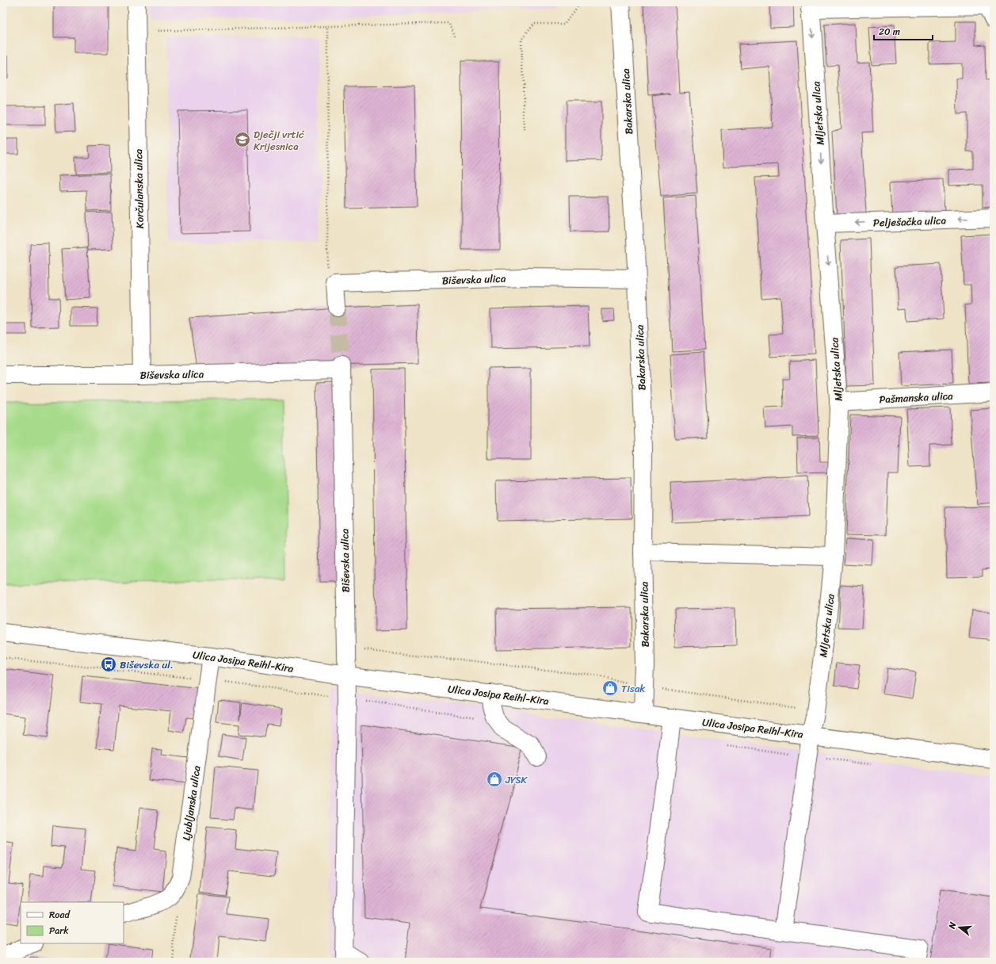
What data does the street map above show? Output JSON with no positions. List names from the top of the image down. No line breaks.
{"streets":{"street":["Bakarska ulica","Mljetska ulica","Korčulanska ulica","Pelješačka ulica","Biševska ulica","Pašmanska ulica","Ulica Josipa Reihl-Kira","Ljubljanska ulica"]},"crossings":[["Bakarska ulica","Biševska ulica"],["Bakarska ulica","Ulica Josipa Reihl-Kira"],["Mljetska ulica","Pelješačka ulica"],["Mljetska ulica","Pašmanska ulica"],["Mljetska ulica","Ulica Josipa Reihl-Kira"],["Korčulanska ulica","Biševska ulica"],["Biševska ulica","Ulica Josipa Reihl-Kira"],["Ulica Josipa Reihl-Kira","Ljubljanska ulica"]],"one_way":["Mljetska ulica","Pelješačka ulica"],"places":{"school or university":["Dječji vrtić Krijesnica"],"bus stop":["Biševska ul."],"shop":["Tisak","JYSK"]},"legend":["Road","Park"],"scale_bar":"20 m","north":"left"}
